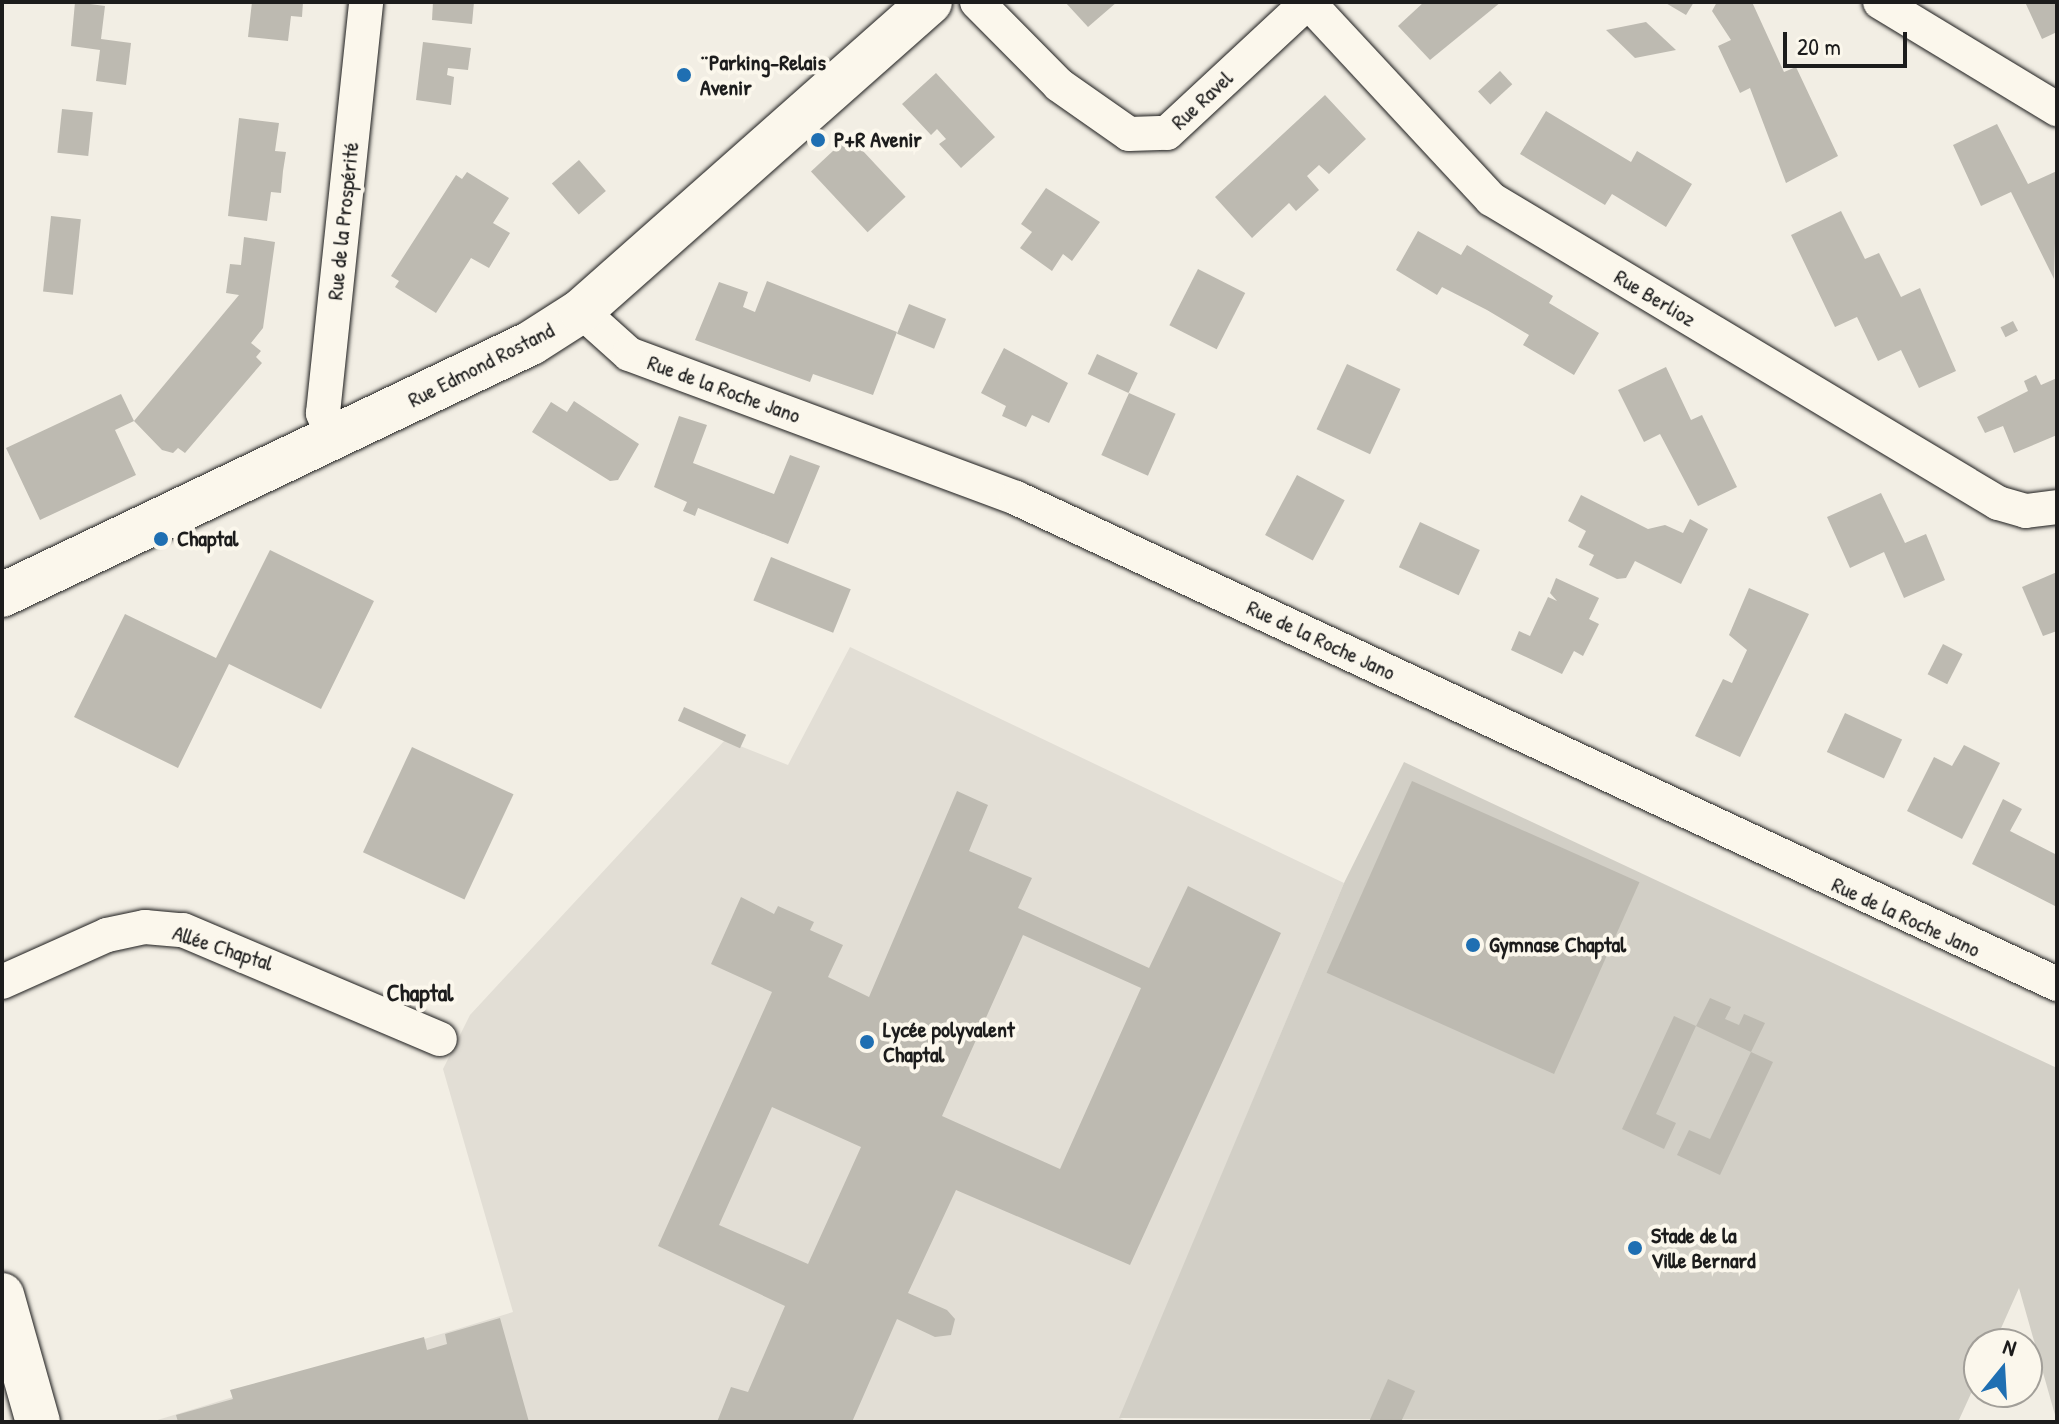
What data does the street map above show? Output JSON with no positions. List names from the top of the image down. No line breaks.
{"streets":{"street":["Rue Ravel","Rue de la Prospérité","Rue Berlioz","Rue Edmond Rostand","Rue de la Roche Jano","Allée Chaptal"]},"crossings":[["Rue Ravel","Rue Berlioz"],["Rue de la Prospérité","Rue Edmond Rostand"],["Rue Edmond Rostand","Rue de la Roche Jano"]],"districts":["Chaptal"],"places":["¨Parking-Relais Avenir","P+R Avenir","Chaptal","Gymnase Chaptal","Lycée polyvalent Chaptal","Stade de la Ville Bernard"],"scale_bar":"20 m","north":"top"}
